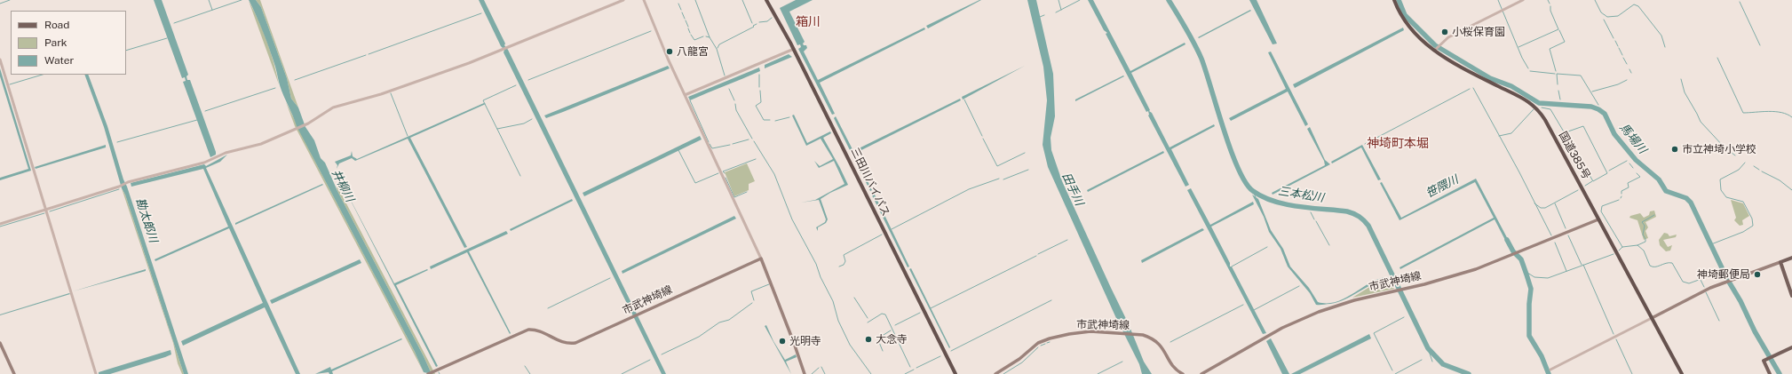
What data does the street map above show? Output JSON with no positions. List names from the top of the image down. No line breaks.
{"streets":{"highway":["国道385号","三田川バイパス"],"main road":["市武神埼線"]},"crossings":[["国道385号","市武神埼線"]],"districts":["箱川","神埼町本堀"],"water":["馬場川","井柳川","笹隈川","田手川","三本松川","勘太郎川"],"places":["小桜保育園","八龍宮","市立神埼小学校","神埼郵便局","大念寺","光明寺"],"legend":["Road","Park","Water"]}
